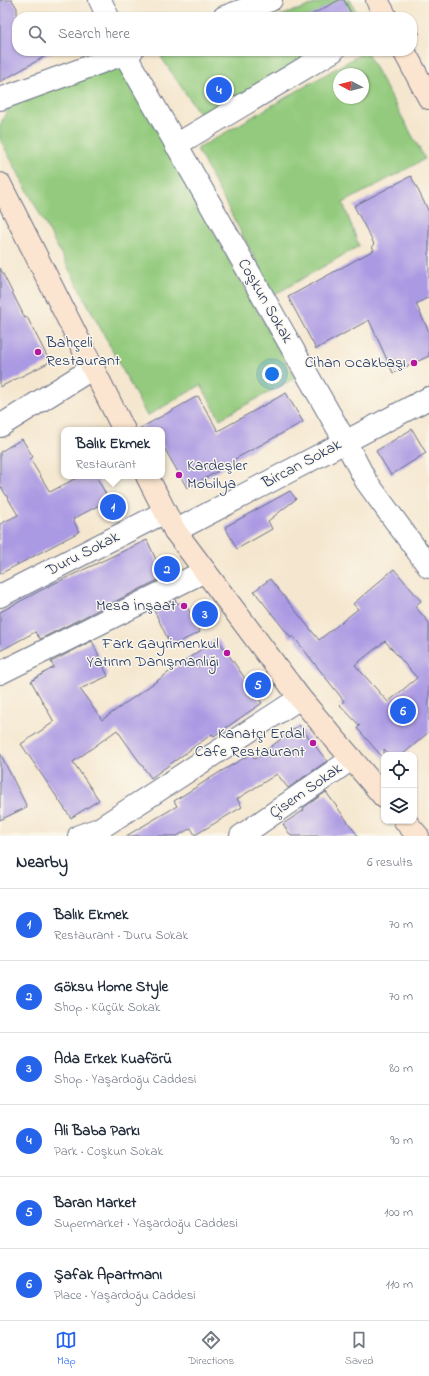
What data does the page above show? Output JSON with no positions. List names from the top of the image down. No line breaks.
{"streets":{"street":["Coşkun Sokak","Bircan Sokak","Duru Sokak","Çisem Sokak"]},"crossings":[["Coşkun Sokak","Bircan Sokak"],["Bircan Sokak","Duru Sokak"]],"places":["Bahçeli Restaurant","Cihan Ocakbaşı","Kardeşler Mobilya","Mesa İnşaat","Fark Gayrimenkul Yatırım Danışmanlığı","Kanatçı Erdal Cafe Restaurant"],"north":"left","page":{"search":"Search here","pins":["4","1","2","3","5","6"],"popup":["Balık Ekmek","Restaurant"],"heading":["Nearby","6 results"],"list":[{"mark":"1","name":"Balık Ekmek","note":"Restaurant · Duru Sokak","value":"70 m"},{"mark":"2","name":"Göksu Home Style","note":"Shop · Küçük Sokak","value":"70 m"},{"mark":"3","name":"Ada Erkek Kuaförü","note":"Shop · Yaşardoğu Caddesi","value":"80 m"},{"mark":"4","name":"Ali Baba Parkı","note":"Park · Coşkun Sokak","value":"90 m"},{"mark":"5","name":"Baran Market","note":"Supermarket · Yaşardoğu Caddesi","value":"100 m"},{"mark":"6","name":"Şafak Apartmanı","note":"Place · Yaşardoğu Caddesi","value":"110 m"}],"nav":["Map","Directions","Saved"]}}
